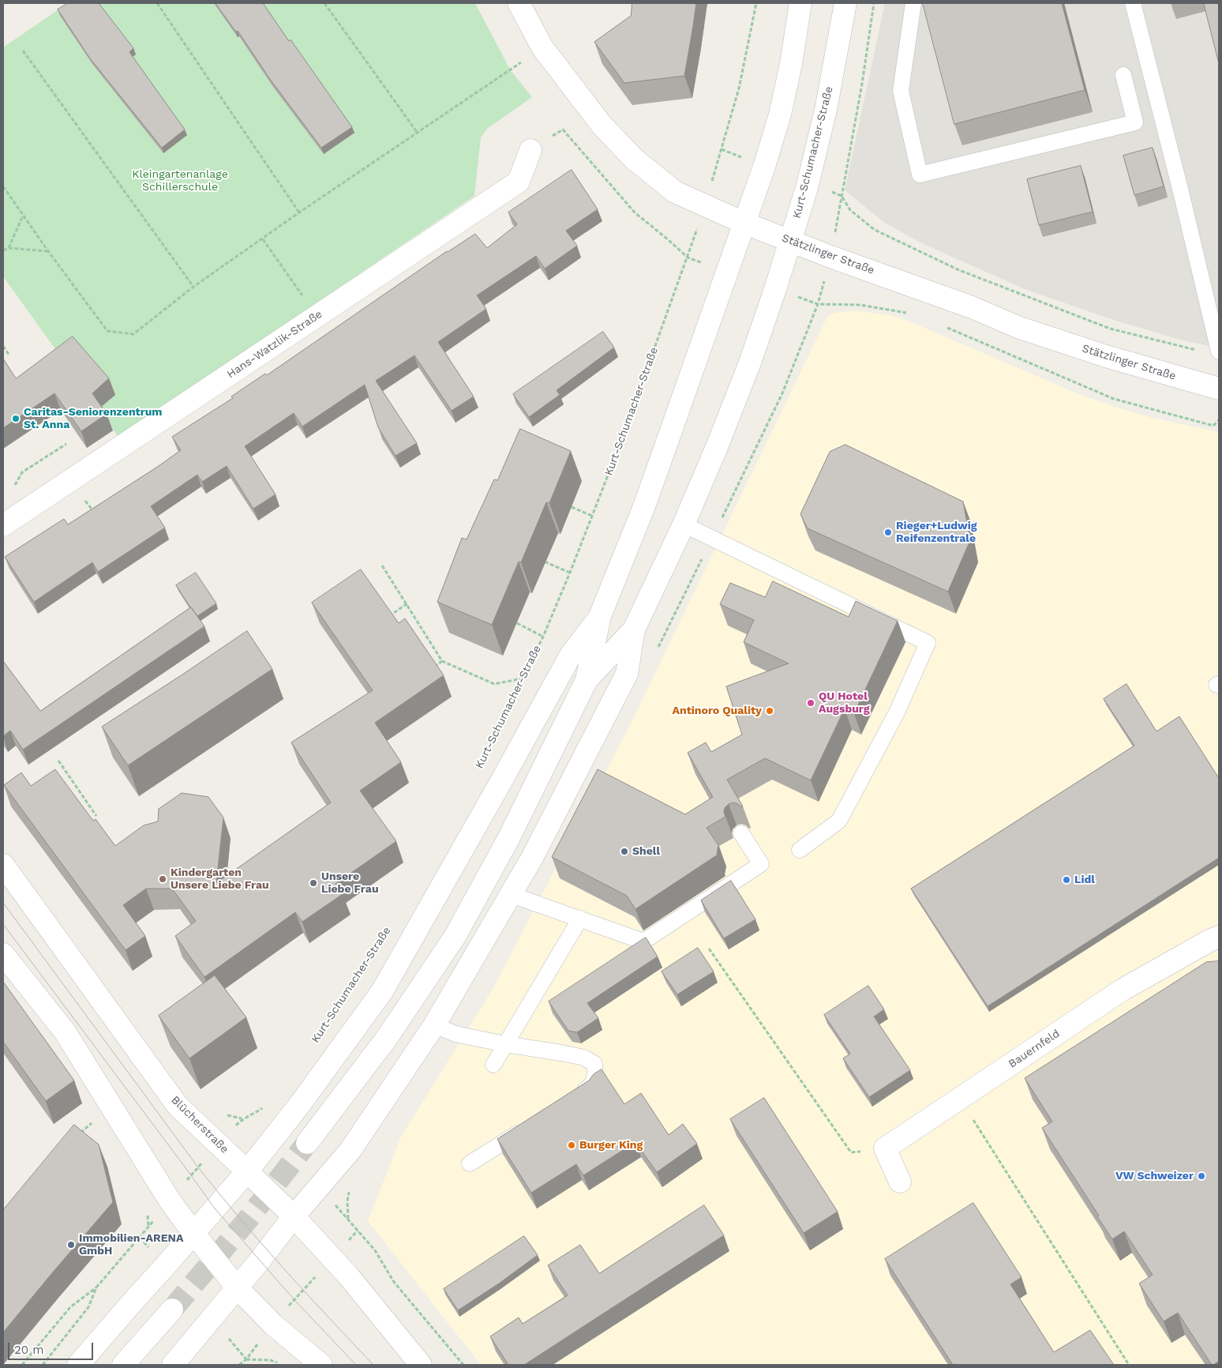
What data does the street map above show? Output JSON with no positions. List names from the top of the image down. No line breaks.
{"streets":{"main road":["Kurt-Schumacher-Straße","Stätzlinger Straße","Hans-Watzlik-Straße","Bauernfeld","Blücherstraße"]},"crossings":[["Kurt-Schumacher-Straße","Stätzlinger Straße"],["Kurt-Schumacher-Straße","Hans-Watzlik-Straße"]],"parks":["Kleingartenanlage Schillerschule"],"places":["Caritas-Seniorenzentrum St. Anna","Rieger+Ludwig Reifenzentrale","QU Hotel Augsburg","Antinoro Quality","Shell","Kindergarten Unsere Liebe Frau","Lidl","Unsere Liebe Frau","Burger King","VW Schweizer","Immobilien-ARENA GmbH"],"scale_bar":"20 m"}
